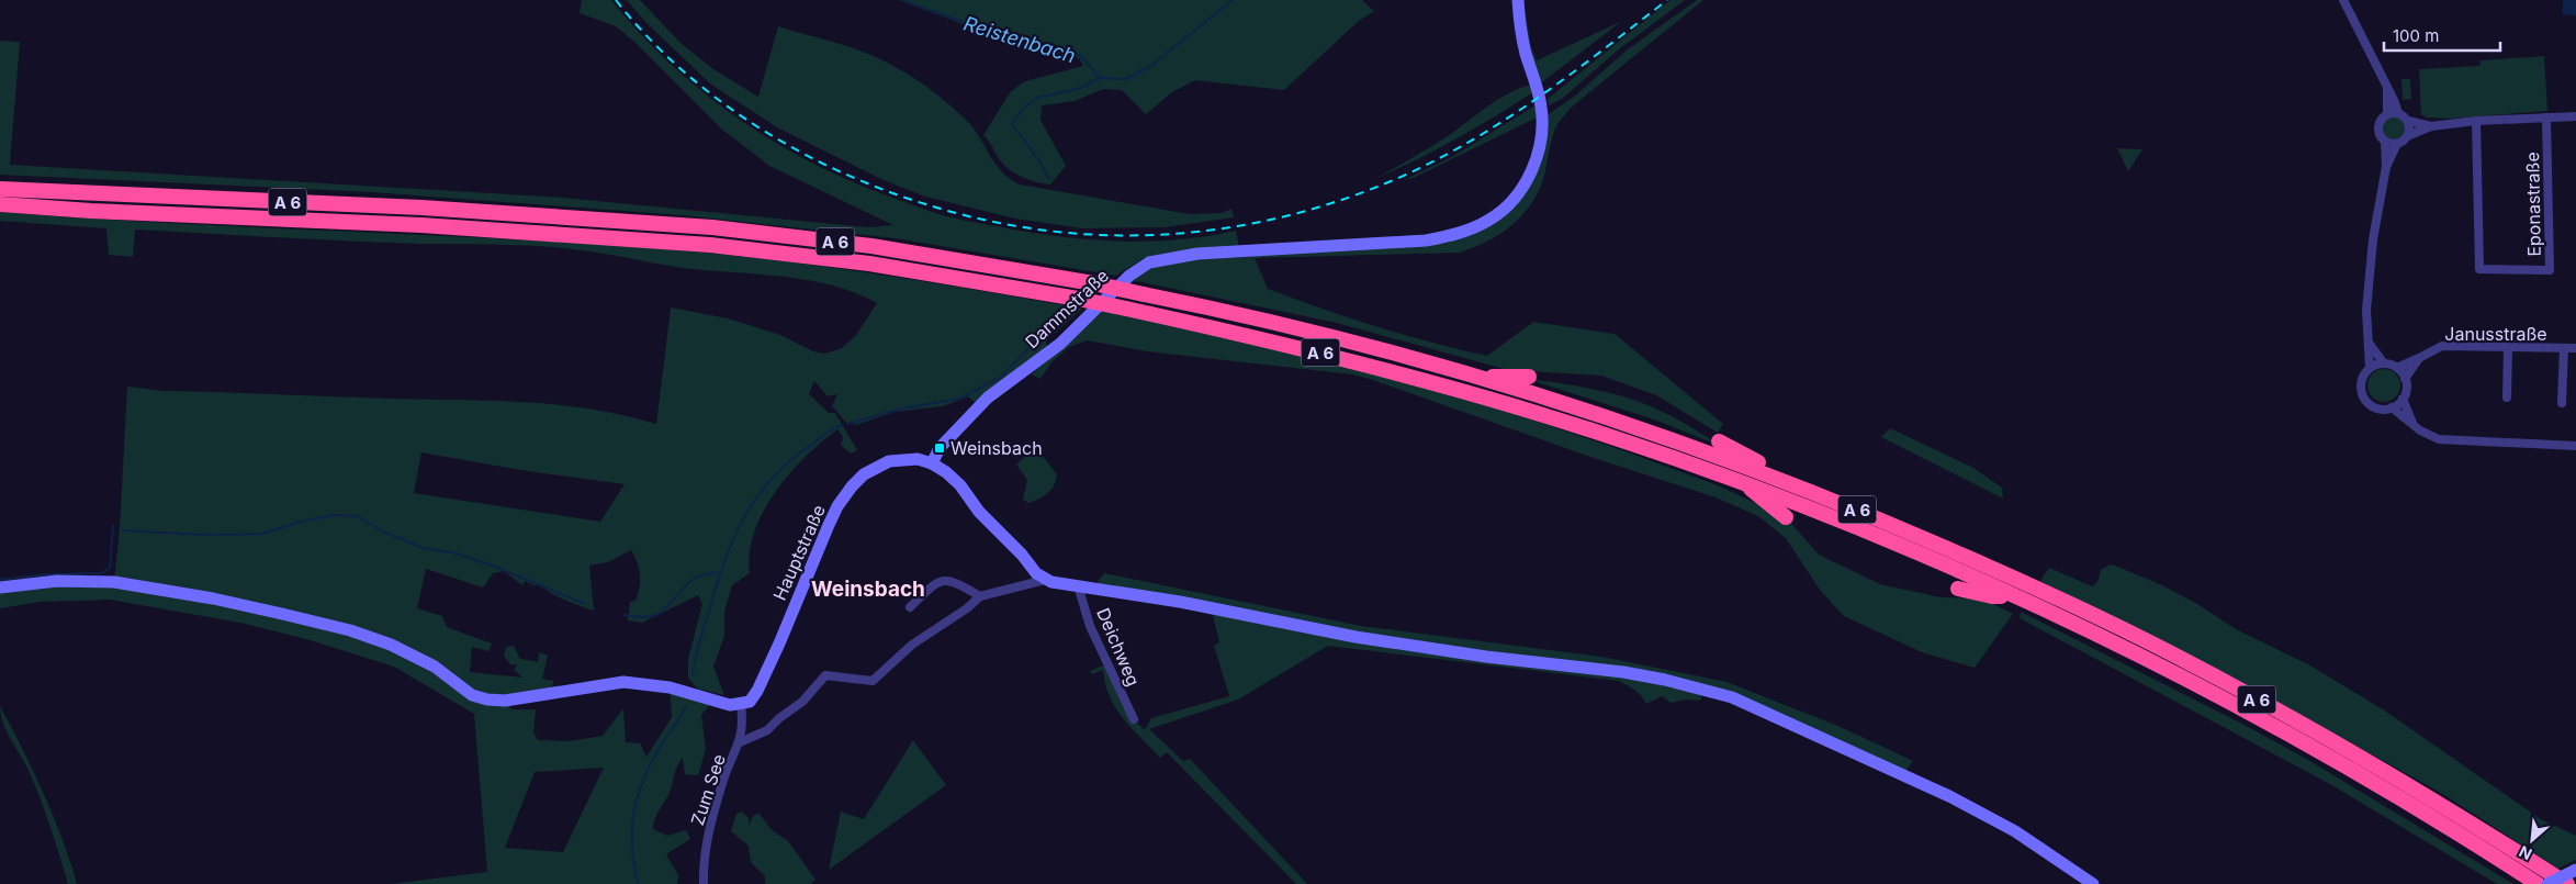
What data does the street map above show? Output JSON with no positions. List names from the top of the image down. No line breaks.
{"streets":{"highway":["A 6"],"street":["Eponastraße","Dammstraße","Janusstraße","Hauptstraße","Deichweg","Zum See"]},"crossings":[["Dammstraße","Hauptstraße"],["Hauptstraße","Zum See"]],"districts":["Weinsbach"],"water":["Reistenbach"],"places":{"transit":["Weinsbach"]},"scale_bar":"100 m","north":"bottom left"}
